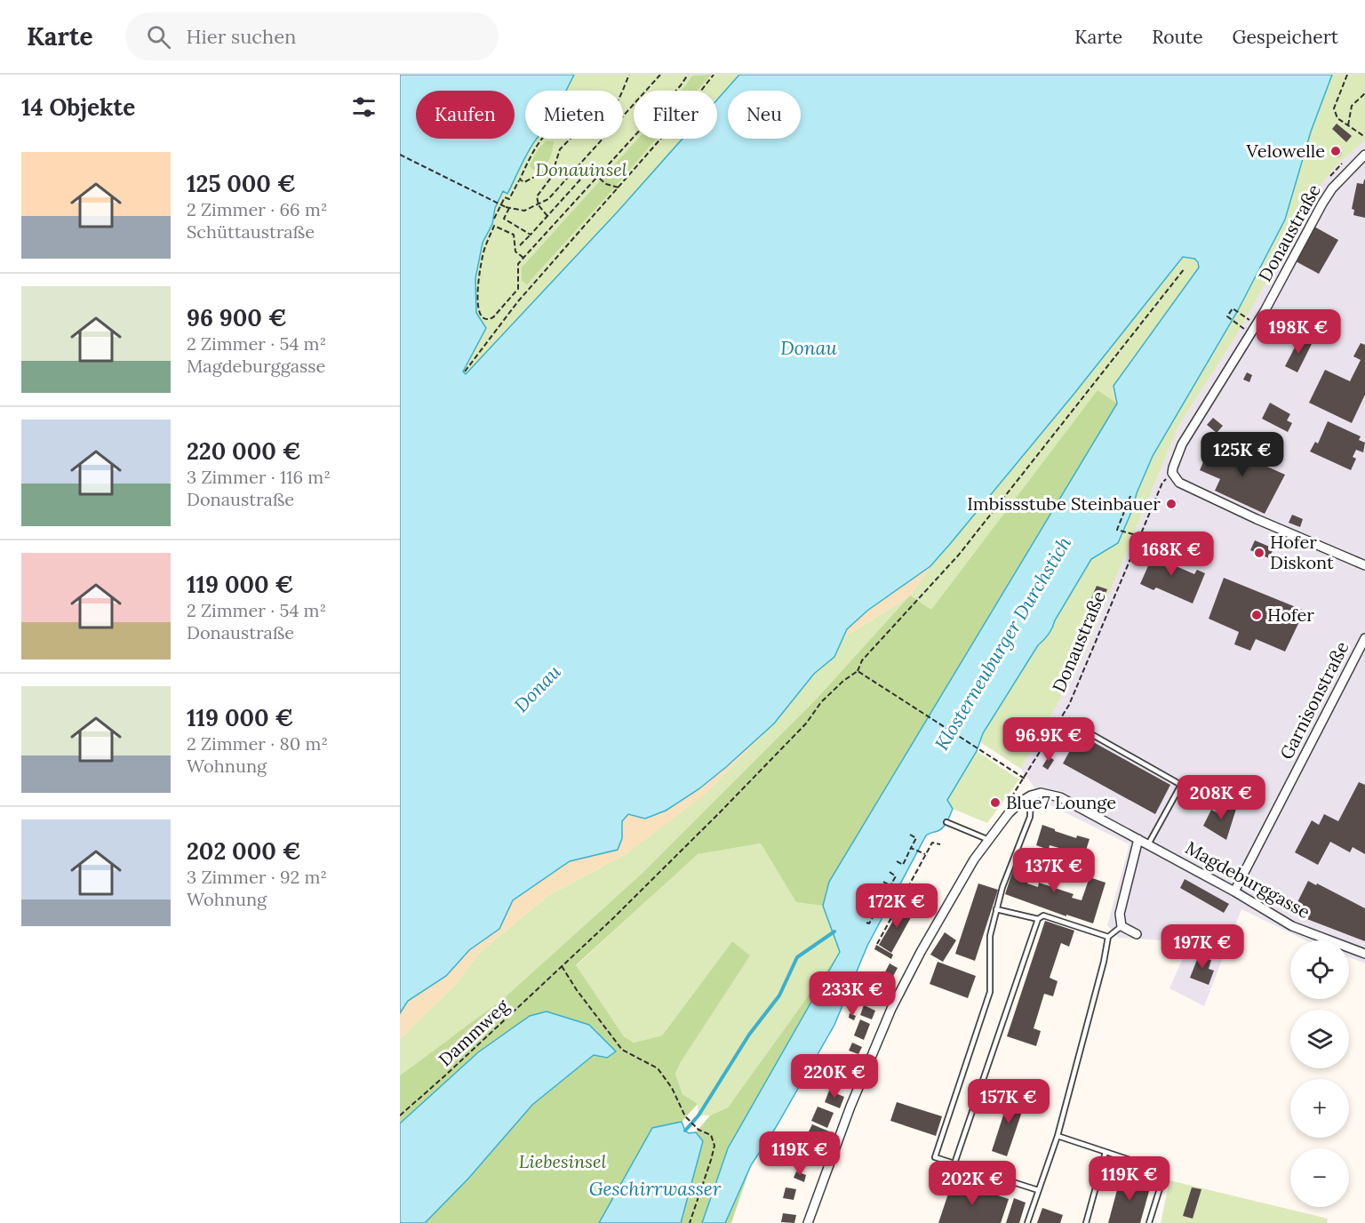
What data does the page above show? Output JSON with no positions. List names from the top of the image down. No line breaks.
{"streets":{"street":["Donaustraße","Garnisonstraße","Magdeburggasse"],"path":["Dammweg"]},"crossings":[["Donaustraße","Dammweg"],["Garnisonstraße","Magdeburggasse"]],"water":["Donau","Klosterneuburger Durchstich","Geschirrwasser"],"parks":["Donauinsel","Liebesinsel"],"places":["Velowelle","Imbissstube Steinbauer","Hofer Diskont","Hofer","Blue7 Lounge"],"page":{"header":"Karte","search":"Hier suchen","nav":["Karte","Route","Gespeichert"],"heading":"14 Objekte","chip":["Kaufen","Mieten","Filter","Neu"],"list":[{"name":"125 000 €","note":"2 Zimmer · 66 m² · Schüttaustraße"},{"name":"96 900 €","note":"2 Zimmer · 54 m² · Magdeburggasse"},{"name":"220 000 €","note":"3 Zimmer · 116 m² · Donaustraße"},{"name":"119 000 €","note":"2 Zimmer · 54 m² · Donaustraße"},{"name":"119 000 €","note":"2 Zimmer · 80 m² · Wohnung"},{"name":"202 000 €","note":"3 Zimmer · 92 m² · Wohnung"}],"price":["198K €","125K €","168K €","96.9K €","208K €","137K €","172K €","197K €","233K €","220K €","157K €","119K €","119K €","202K €"],"map_buttons":["+","−"]}}
